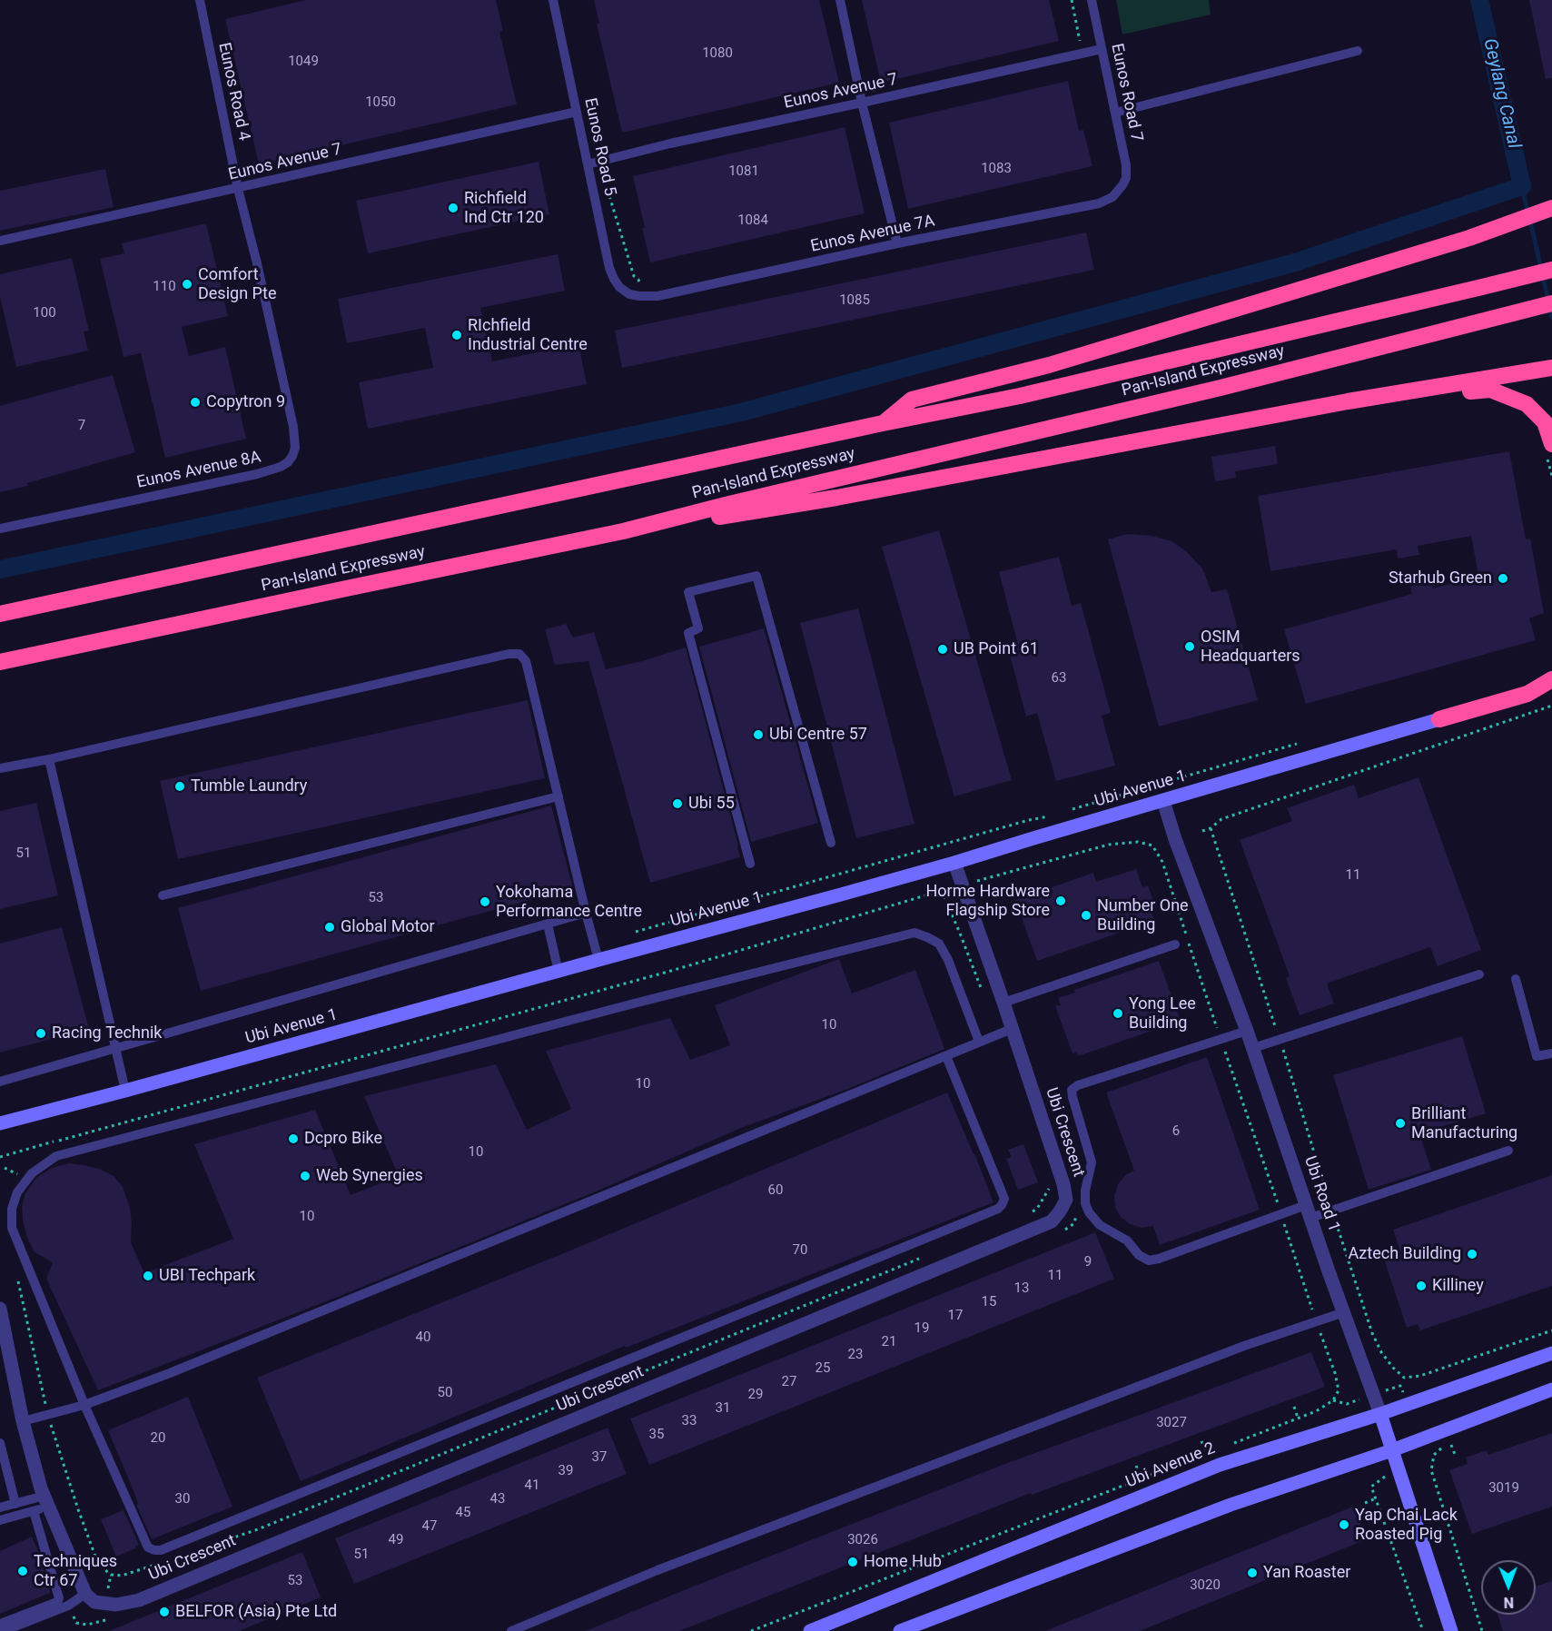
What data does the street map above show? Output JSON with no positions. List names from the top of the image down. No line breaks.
{"streets":{"highway":["Pan-Island Expressway"],"street":["Ubi Avenue 1","Ubi Crescent","Ubi Road 1","Ubi Avenue 2"],"lane":["Eunos Road 4","Eunos Avenue 7","Eunos Road 7","Eunos Road 5","Eunos Avenue 7A","Eunos Avenue 8A"]},"crossings":[["Eunos Road 4","Eunos Avenue 7"],["Eunos Road 4","Eunos Avenue 8A"],["Eunos Avenue 7","Eunos Road 7"],["Eunos Avenue 7","Eunos Road 5"],["Eunos Avenue 7","Eunos Avenue 8A"],["Eunos Road 7","Eunos Avenue 7A"],["Eunos Road 5","Eunos Avenue 7A"],["Ubi Avenue 1","Ubi Crescent"],["Ubi Avenue 1","Ubi Road 1"],["Ubi Road 1","Ubi Avenue 2"]],"water":["Geylang Canal"],"places":["Richfield Ind Ctr 120","Comfort Design Pte","RIchfield Industrial Centre","Copytron 9","Starhub Green","OSIM Headquarters","UB Point 61","Ubi Centre 57","Tumble Laundry","Ubi 55","Horme Hardware Flagship Store","Yokohama Performance Centre","Number One Building","Global Motor","Yong Lee Building","Racing Technik","Brilliant Manufacturing","Dcpro Bike","Web Synergies","Aztech Building","UBI Techpark","Killiney","Yap Chai Lack Roasted Pig","Home Hub","Techniques Ctr 67","Yan Roaster","BELFOR (Asia) Pte Ltd"],"house_numbers":["1080","1049","1050","1083","1081","1084","110","1085","100","7","63","51","11","53","10","10","6","10","60","10","70","9","11","13","15","17","19","40","21","23","25","27","50","29","31","33","3027","35","20","37","39","41","3019","30","43","45","47","49","3026","51","53","3020"],"north":"bottom"}
